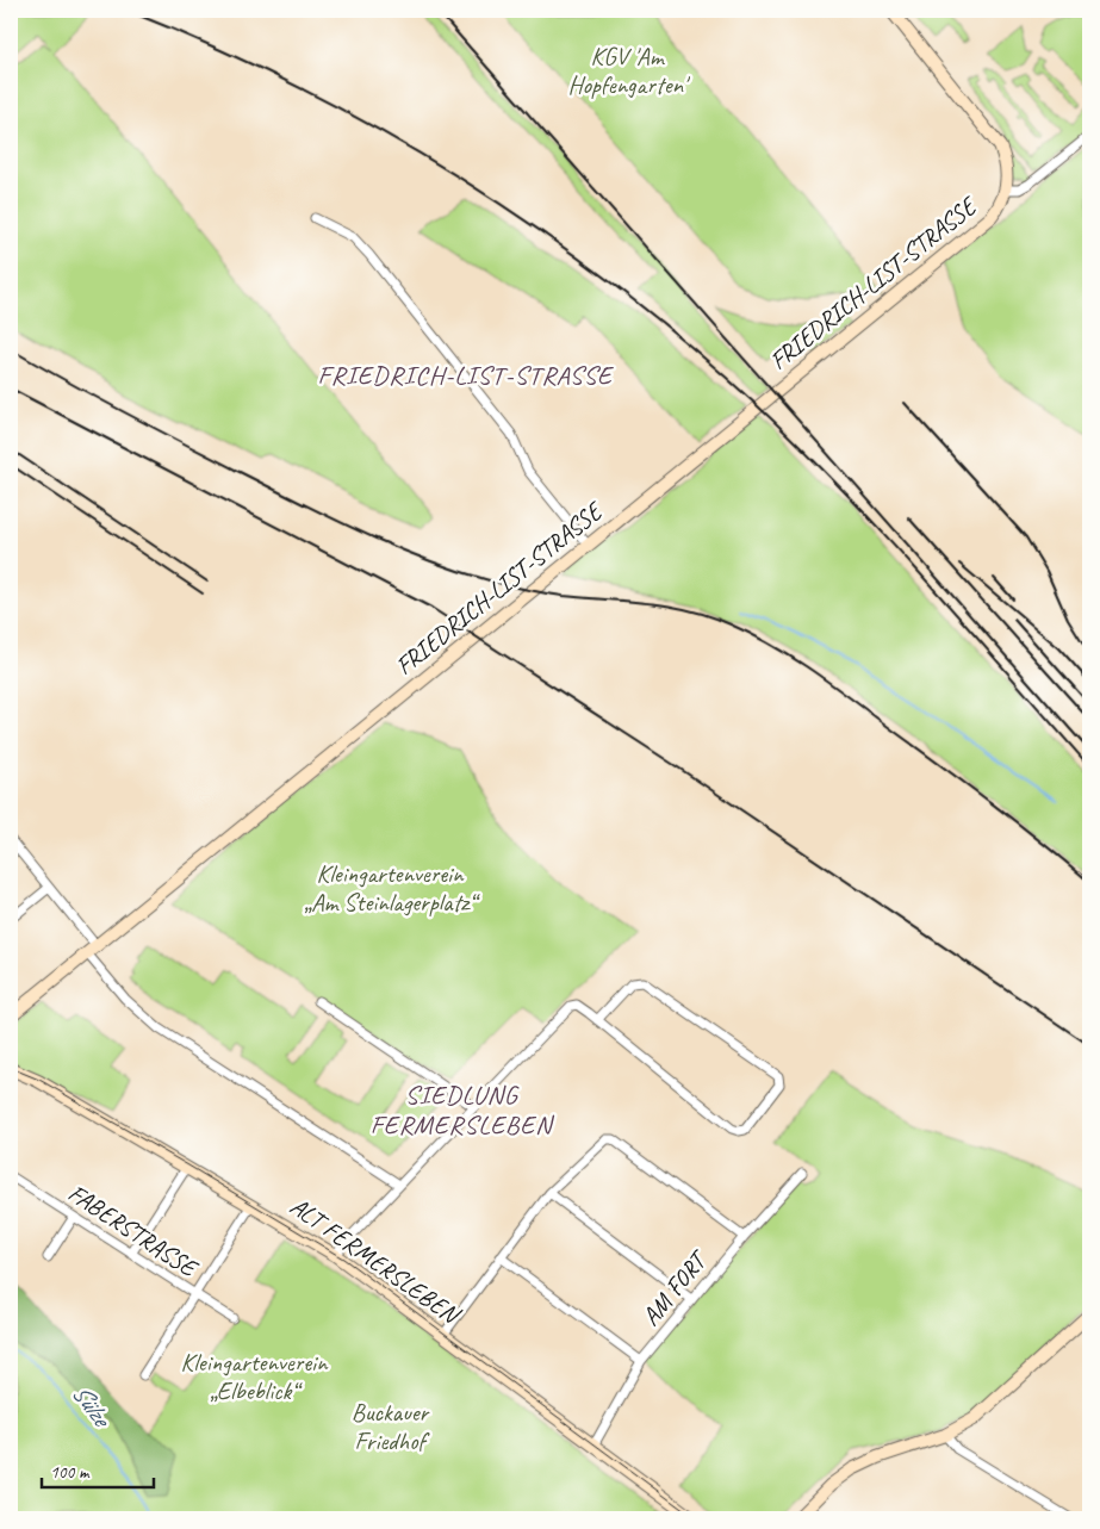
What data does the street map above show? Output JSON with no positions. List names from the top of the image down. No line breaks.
{"streets":{"street":["FRIEDRICH-LIST-STRASSE","FABERSTRASSE","ALT FERMERSLEBEN","AM FORT"]},"crossings":[["ALT FERMERSLEBEN","AM FORT"]],"districts":["FRIEDRICH-LIST-STRASSE","SIEDLUNG FERMERSLEBEN"],"water":["Sülze"],"parks":["KGV 'Am Hopfengarten'","Kleingartenverein „Am Steinlagerplatz“","Kleingartenverein „Elbeblick“","Buckauer Friedhof"],"scale_bar":"100 m"}
